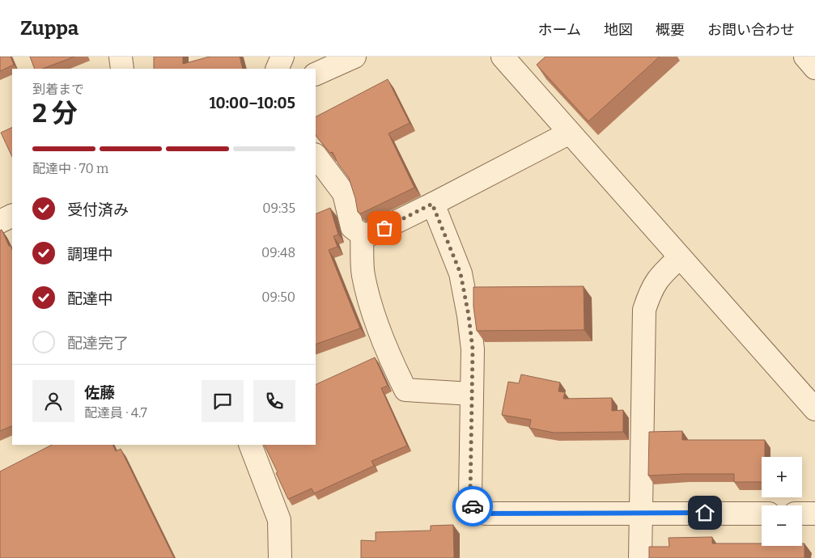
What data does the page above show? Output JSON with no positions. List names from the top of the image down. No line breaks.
{"page":{"header":"Zuppa","nav":["ホーム","地図","概要","お問い合わせ"],"heading":["2 分","到着まで","10:00–10:05"],"panel":["佐藤","配達員 · 4.7"],"bar":"配達中 · 70 m","list":[["受付済み","09:35"],["調理中","09:48"],["配達中","09:50"],"配達完了"],"map_buttons":["+","−"]}}
